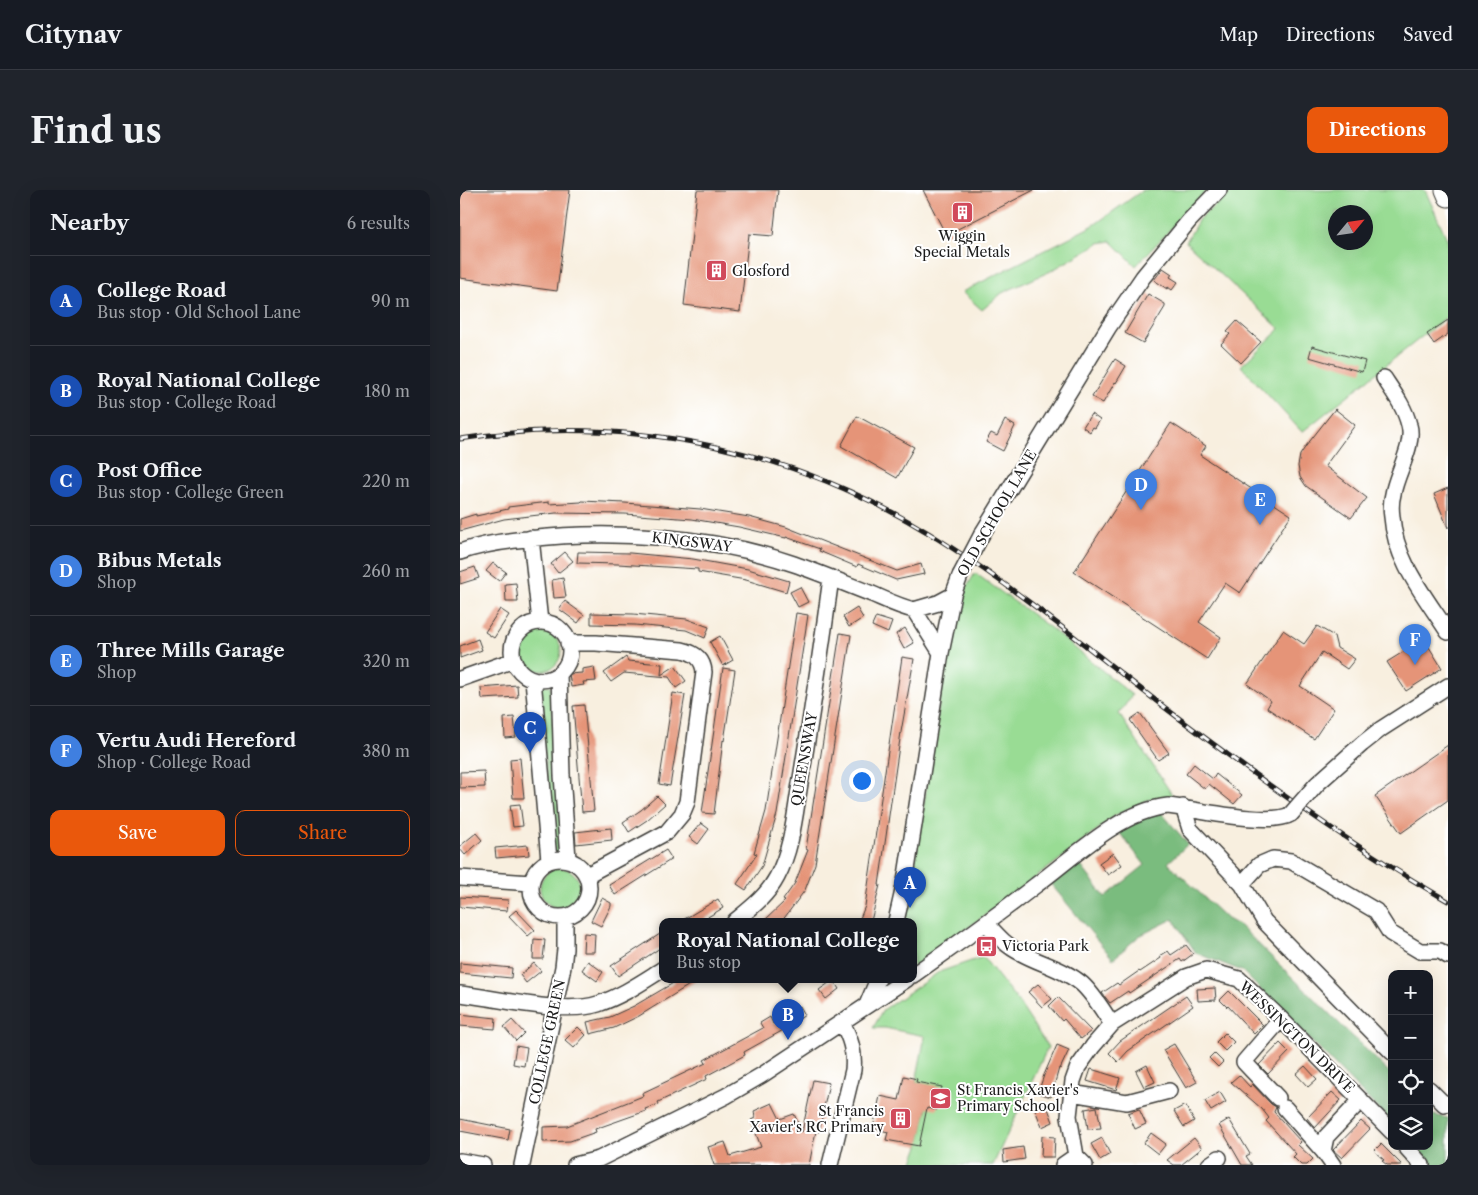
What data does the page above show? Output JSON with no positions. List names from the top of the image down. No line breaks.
{"streets":{"street":["OLD SCHOOL LANE","KINGSWAY","QUEENSWAY","WESSINGTON DRIVE","COLLEGE GREEN"]},"crossings":[["KINGSWAY","QUEENSWAY"]],"places":{"building":["Wiggin Special Metals","Glosford","St Francis Xavier's RC Primary"],"bus stop":["Victoria Park"],"school or university":["St Francis Xavier's Primary School"]},"north":"top right","page":{"header":"Citynav","nav":["Map","Directions","Saved"],"buttons":["Directions",["Save","Share"]],"title":"Find us","heading":["Nearby","6 results"],"list":[{"mark":"A","name":"College Road","note":"Bus stop · Old School Lane","value":"90 m"},{"mark":"B","name":"Royal National College","note":"Bus stop · College Road","value":"180 m"},{"mark":"C","name":"Post Office","note":"Bus stop · College Green","value":"220 m"},{"mark":"D","name":"Bibus Metals","note":"Shop","value":"260 m"},{"mark":"E","name":"Three Mills Garage","note":"Shop","value":"320 m"},{"mark":"F","name":"Vertu Audi Hereford","note":"Shop · College Road","value":"380 m"}],"pins":["D","E","F","C","A","B"],"popup":["Royal National College","Bus stop"],"map_buttons":["+","−"]}}
